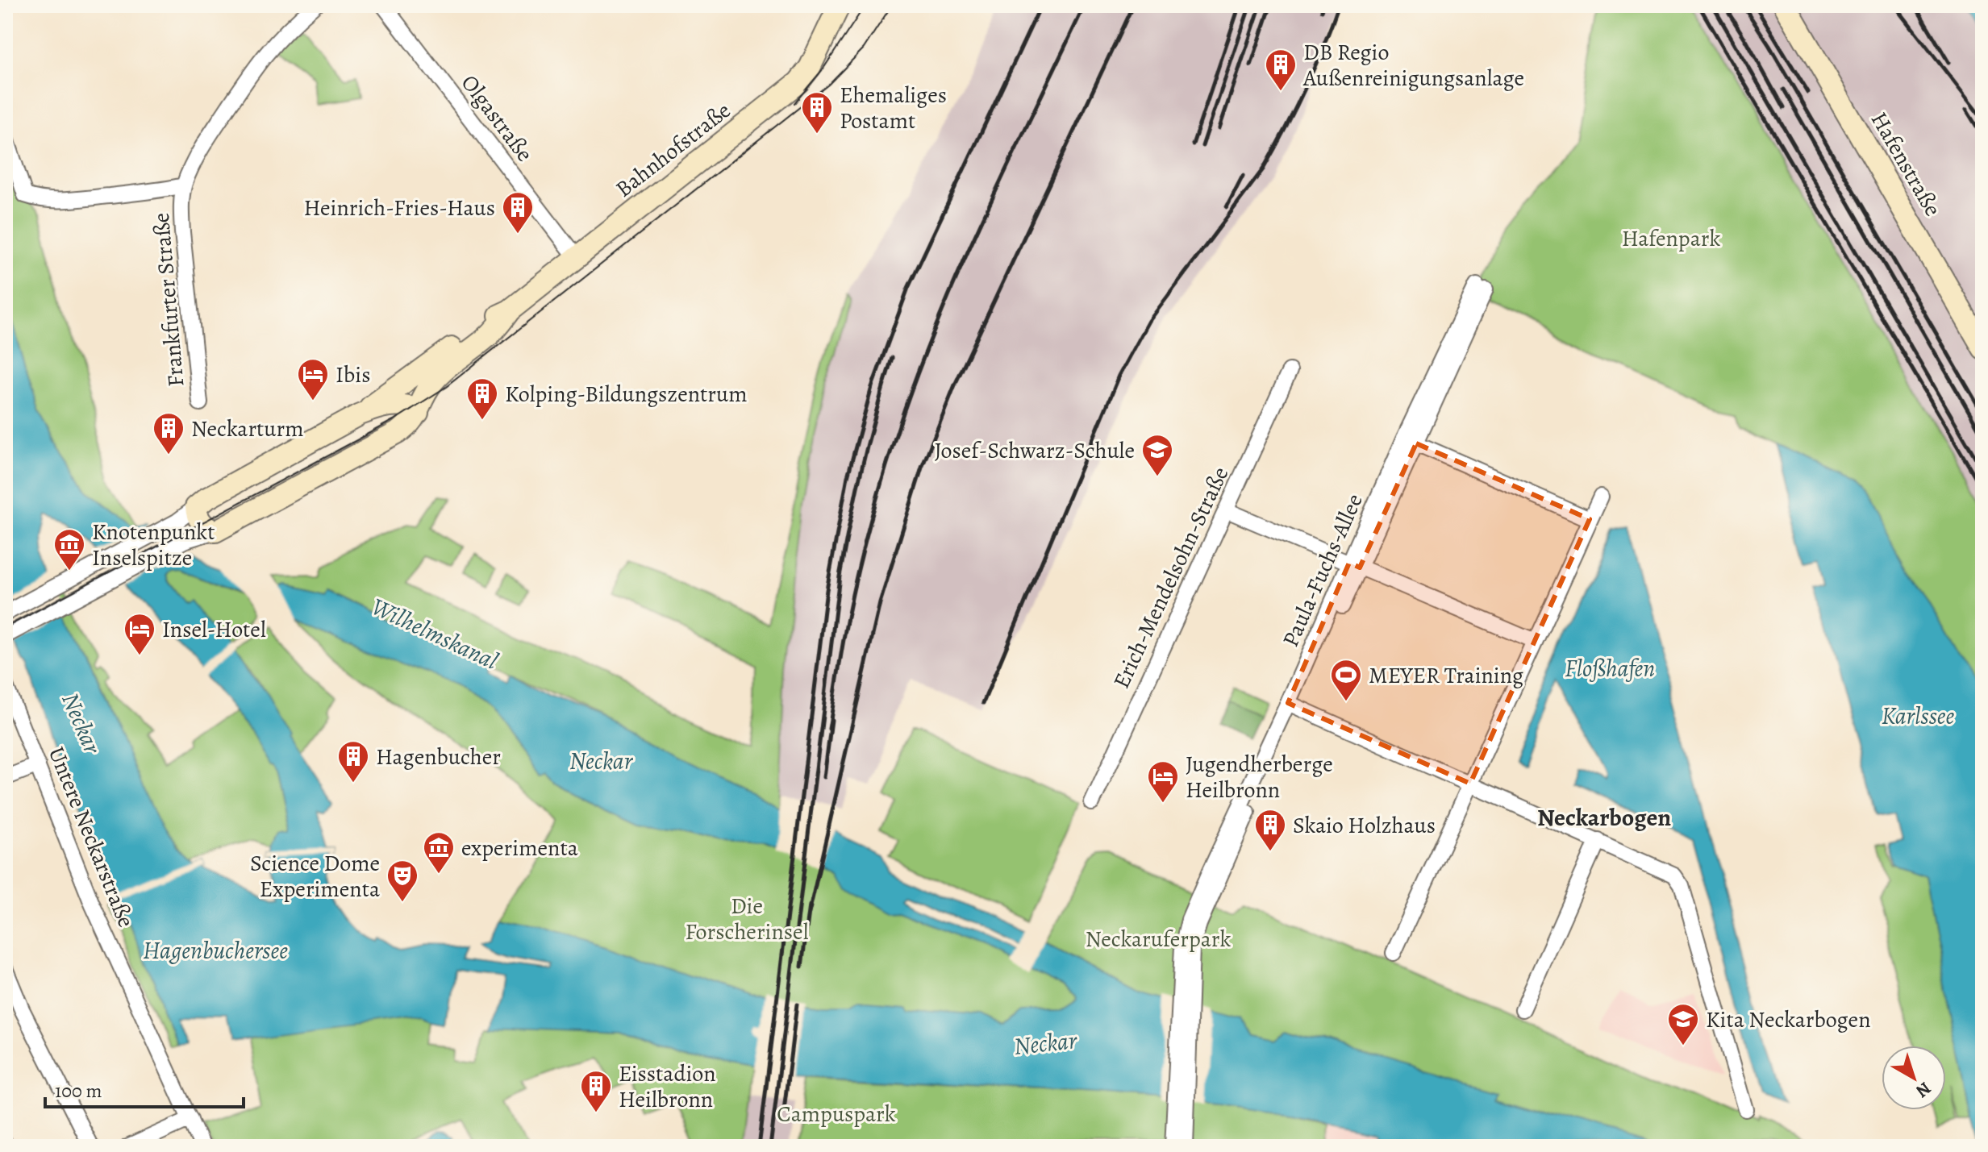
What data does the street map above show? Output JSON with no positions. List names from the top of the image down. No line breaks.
{"streets":{"street":["Olgastraße","Bahnhofstraße","Hafenstraße","Frankfurter Straße","Paula-Fuchs-Allee","Erich-Mendelsohn-Straße","Untere Neckarstraße"]},"crossings":[["Olgastraße","Bahnhofstraße"]],"districts":["Neckarbogen"],"water":["Wilhelmskanal","Floßhafen","Karlssee","Neckar","Hagenbuchersee"],"parks":["Hafenpark","Die Forscherinsel","Neckaruferpark","Campuspark"],"places":{"building":["DB Regio Außenreinigungsanlage","Ehemaliges Postamt","Heinrich-Fries-Haus","Kolping-Bildungszentrum","Neckarturm","Hagenbucher","Skaio Holzhaus","Eisstadion Heilbronn"],"hotel":["Ibis","Insel-Hotel","Jugendherberge Heilbronn"],"school or university":["Josef-Schwarz-Schule","Kita Neckarbogen"],"museum":["Knotenpunkt Inselspitze","experimenta"],"sports":["MEYER Training"],"theatre":["Science Dome Experimenta"]},"scale_bar":"100 m","north":"bottom right"}
